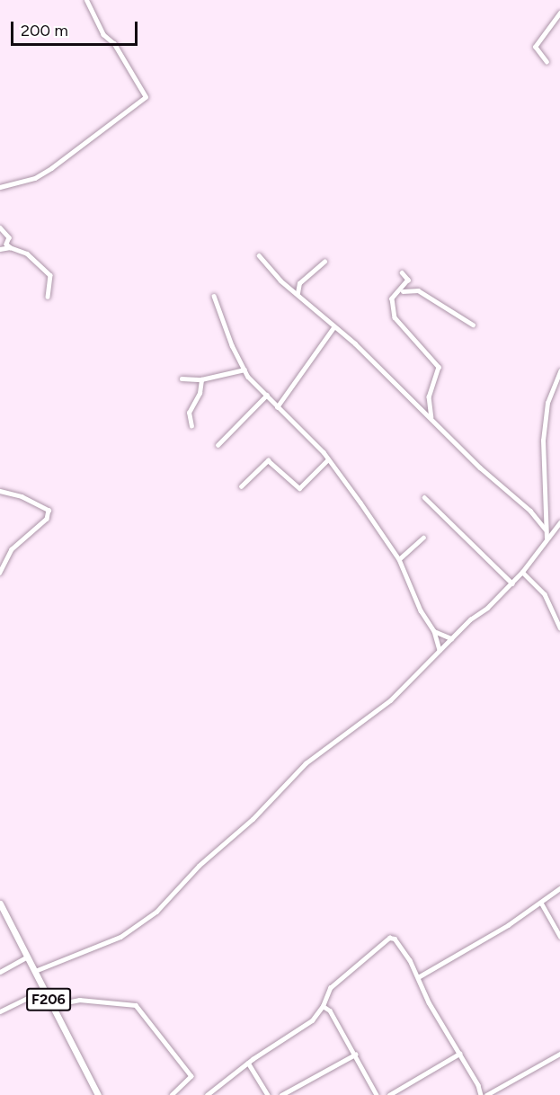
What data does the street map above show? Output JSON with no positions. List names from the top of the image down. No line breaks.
{"streets":{"main road":["F206"]},"scale_bar":"200 m"}
